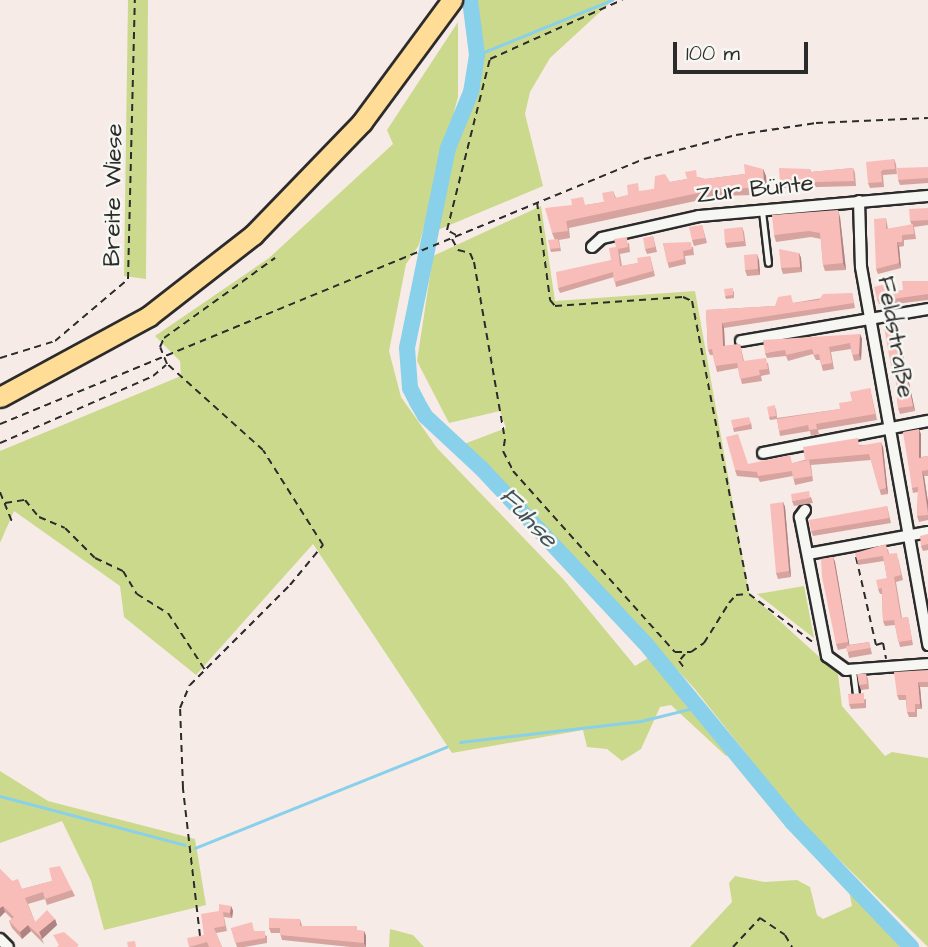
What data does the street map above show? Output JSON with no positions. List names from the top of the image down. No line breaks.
{"streets":{"street":["Zur Bünte","Feldstraße"],"path":["Breite Wiese"]},"crossings":[["Zur Bünte","Feldstraße"]],"water":["Fuhse"],"scale_bar":"100 m"}
